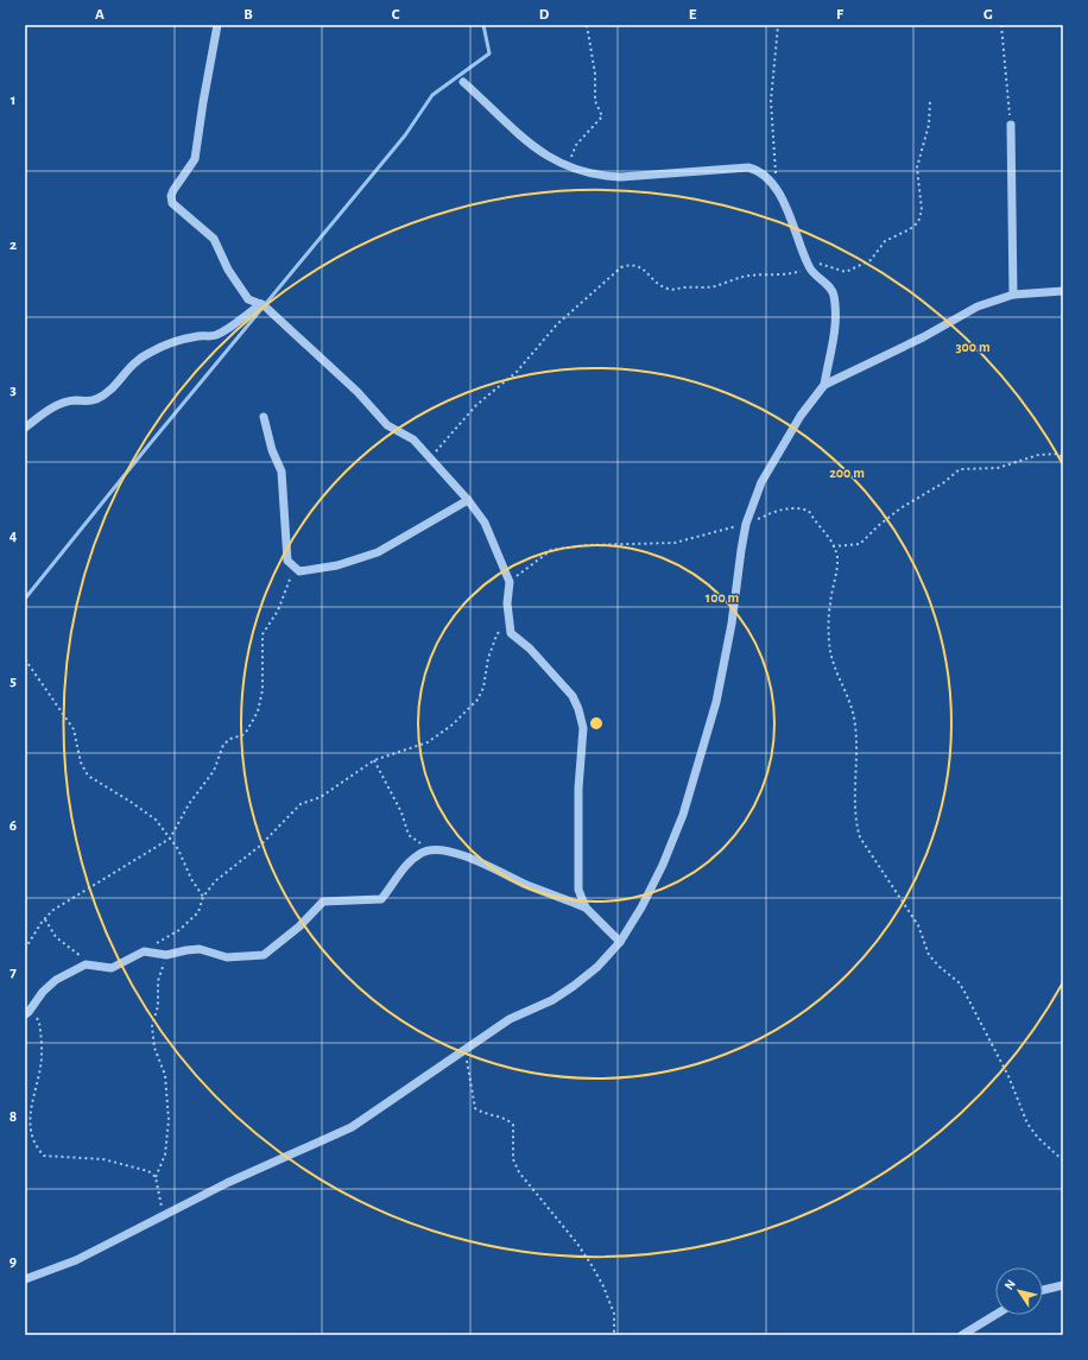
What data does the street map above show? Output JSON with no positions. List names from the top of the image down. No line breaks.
{"north":"top left","grid":{"columns":["A","B","C","D","E","F","G"],"rows":["1","2","3","4","5","6","7","8","9"]},"rings":["300 m","200 m","100 m"]}
